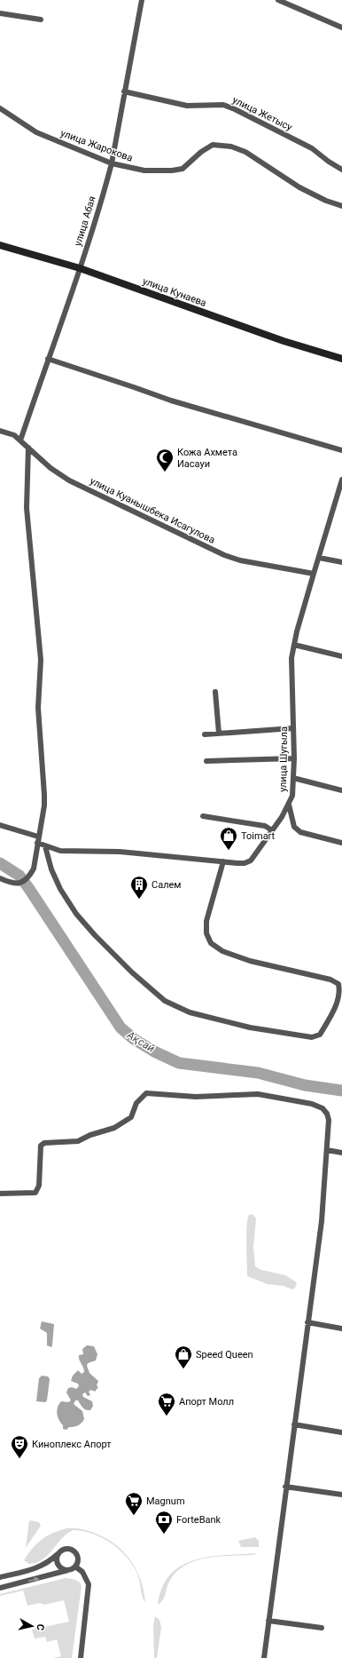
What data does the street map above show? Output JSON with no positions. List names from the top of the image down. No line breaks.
{"streets":{"main road":["улица Кунаева"],"street":["улица Жетысу","улица Жарокова","улица Абая","улица Куанышбека Исагулова","улица Шугыла"]},"crossings":[["улица Жетысу","улица Абая"],["улица Жарокова","улица Абая"],["улица Абая","улица Кунаева"],["улица Абая","улица Куанышбека Исагулова"],["улица Куанышбека Исагулова","улица Шугыла"]],"water":["Ақсай"],"places":{"mosque":["Кожа Ахмета Иасауи"],"shop":["Toimart","Speed Queen"],"building":["Салем"],"supermarket":["Апорт Молл","Magnum"],"theatre":["Киноплекс Апорт"],"bank":["ForteBank"]},"north":"right"}
